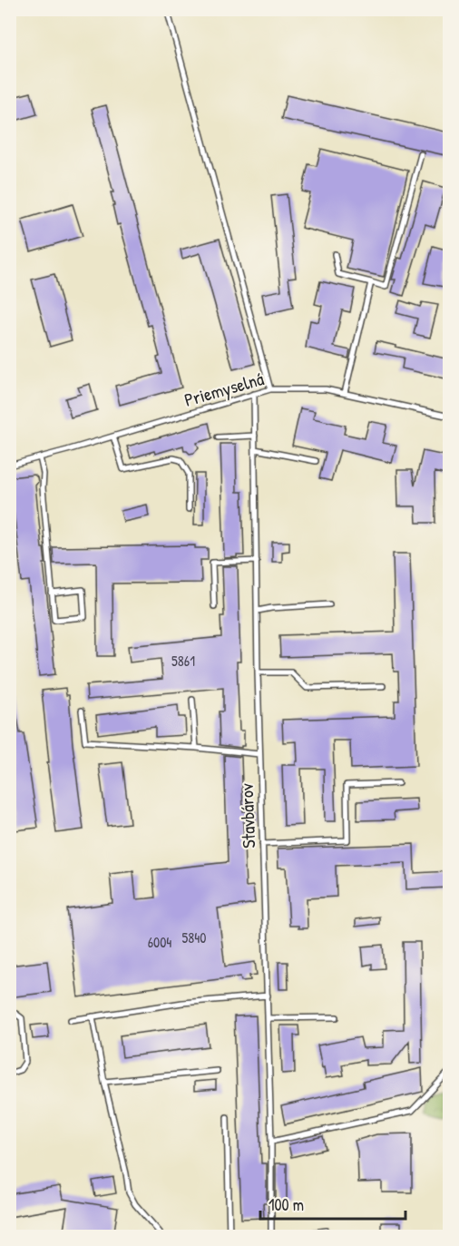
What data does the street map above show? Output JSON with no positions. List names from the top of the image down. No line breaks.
{"streets":{"lane":["Priemyselná","Stavbárov"]},"crossings":[["Priemyselná","Stavbárov"]],"house_numbers":["5861","5840","6004"],"scale_bar":"100 m"}
